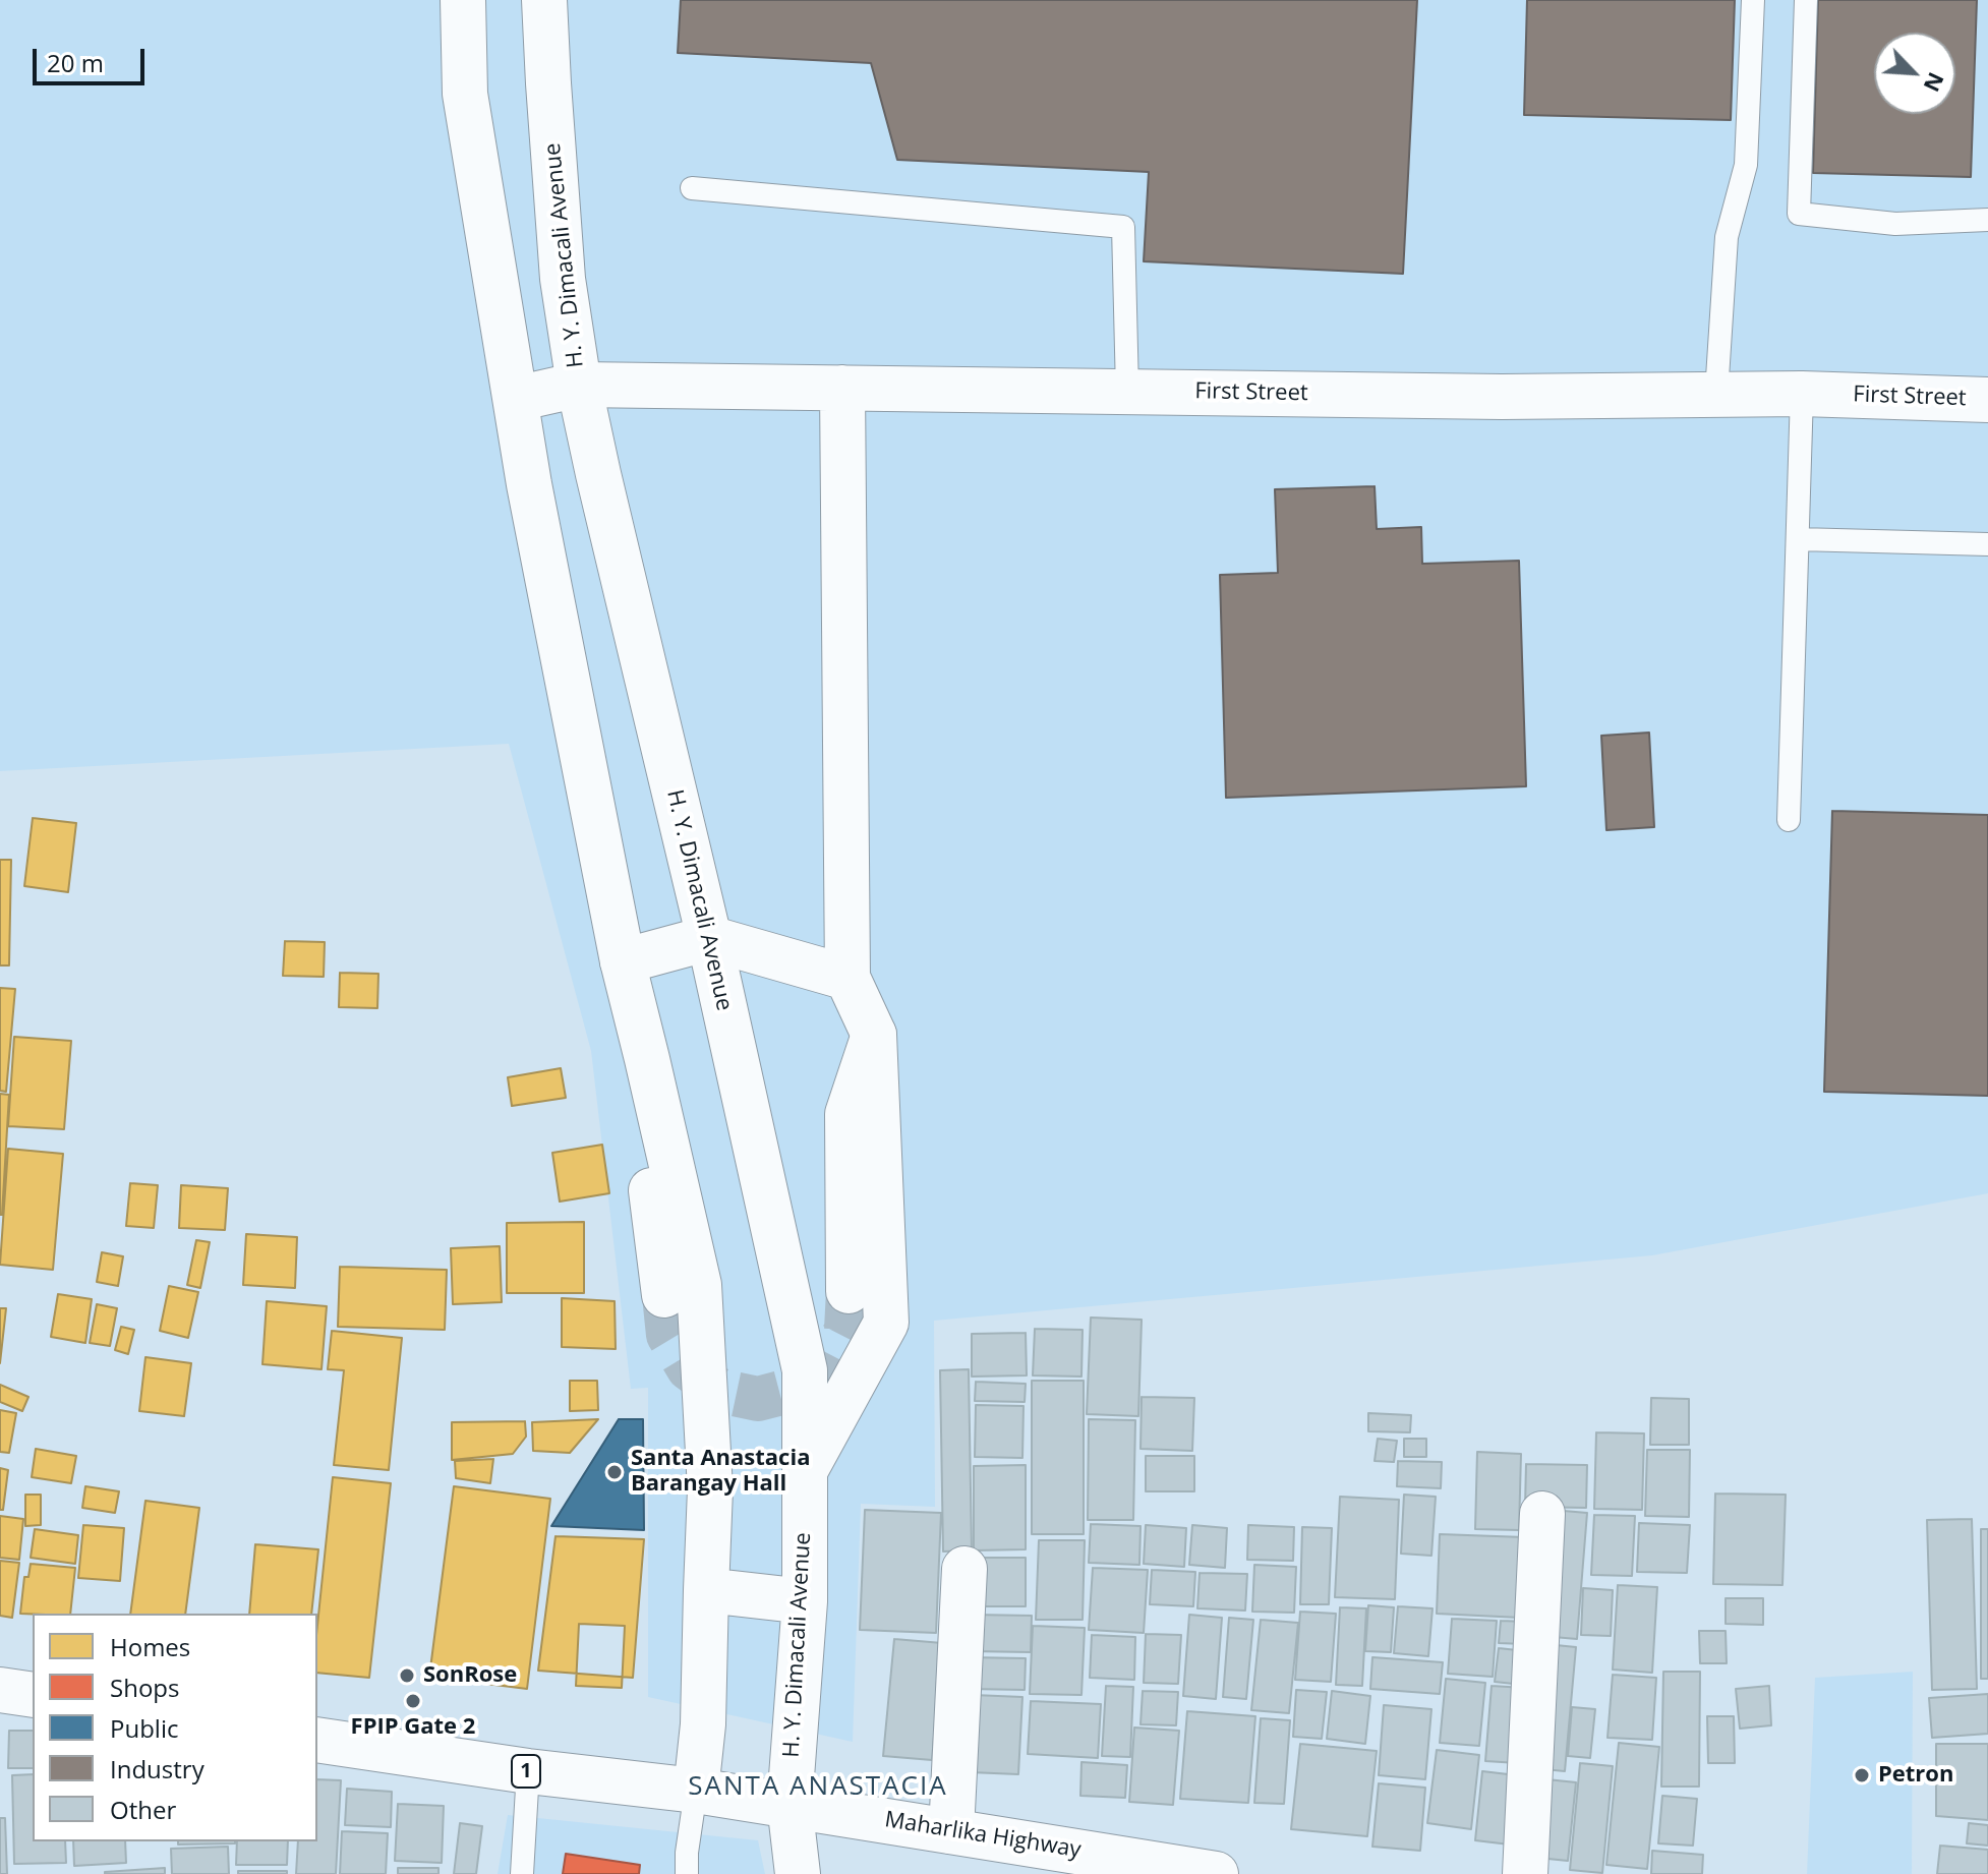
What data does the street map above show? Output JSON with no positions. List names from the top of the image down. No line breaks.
{"streets":{"main road":["H. Y. Dimacali Avenue","First Street","1","Maharlika Highway"]},"crossings":[["H. Y. Dimacali Avenue","First Street"],["H. Y. Dimacali Avenue","Maharlika Highway"]],"districts":["SANTA ANASTACIA"],"places":["Santa Anastacia Barangay Hall","SonRose","FPIP Gate 2","Petron"],"legend":["Homes","Shops","Public","Industry","Other"],"scale_bar":"20 m","north":"bottom right"}
